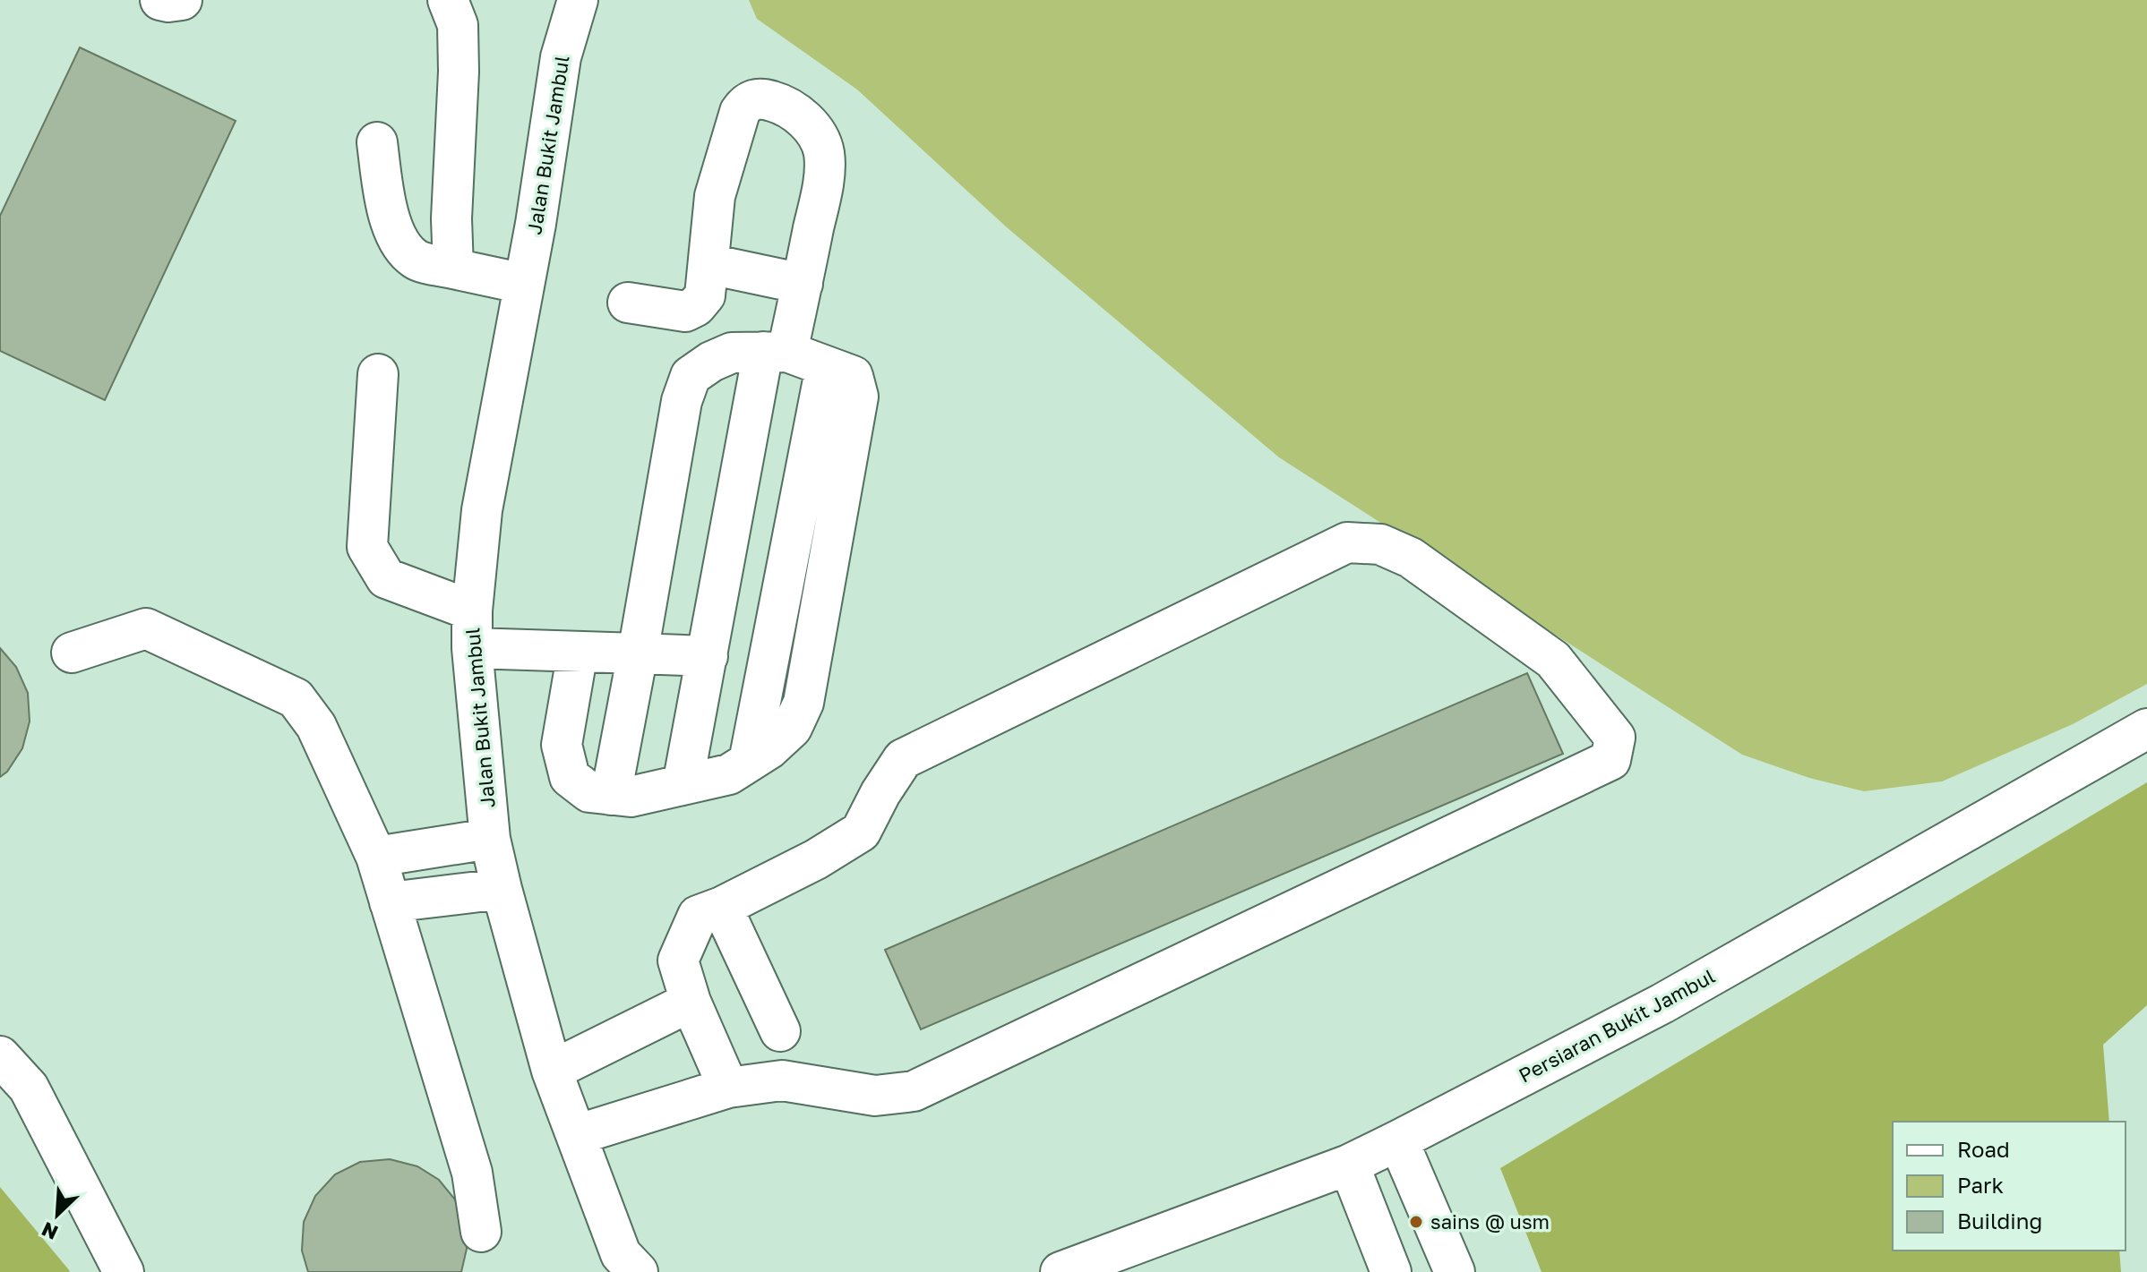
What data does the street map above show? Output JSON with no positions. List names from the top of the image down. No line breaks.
{"streets":{"street":["Jalan Bukit Jambul","Persiaran Bukit Jambul"]},"places":["sains @ usm"],"legend":["Road","Park","Building"],"north":"bottom left"}
